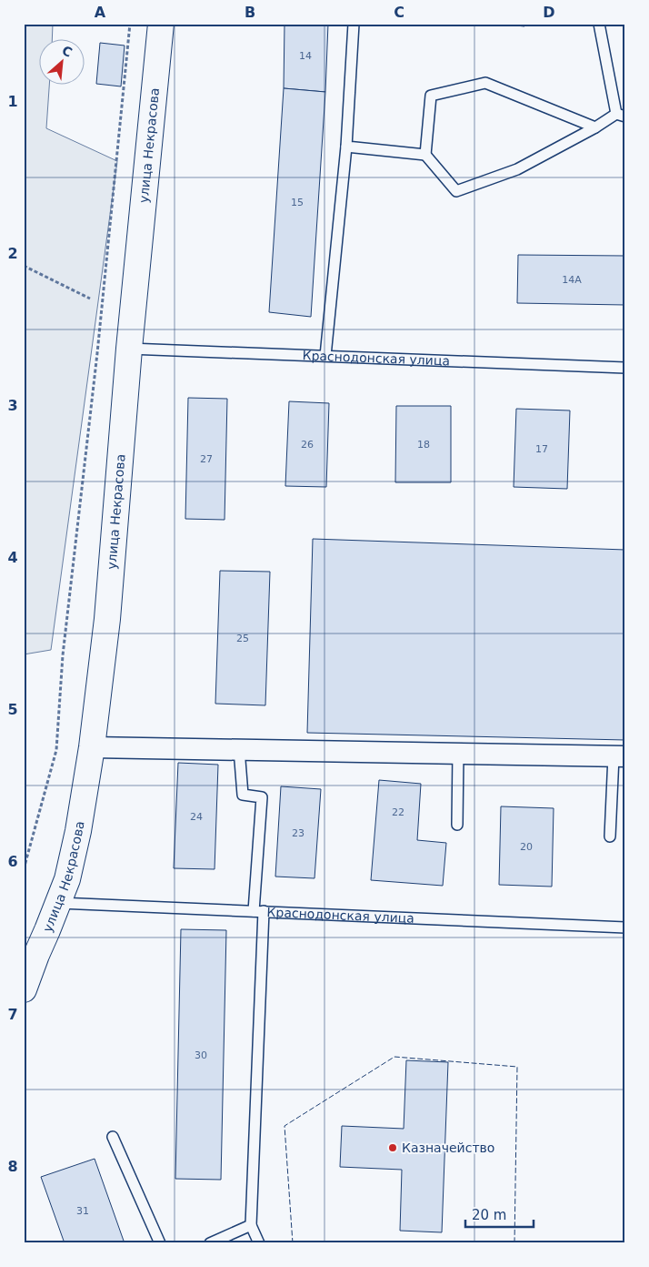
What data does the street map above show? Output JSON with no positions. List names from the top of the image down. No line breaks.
{"streets":{"main road":["улица Некрасова"],"lane":["Краснодонская улица"]},"crossings":[["улица Некрасова","Краснодонская улица"]],"places":["Казначейство"],"house_numbers":["14","15","14А","26","18","17","27","25","22","24","23","20","30","31"],"scale_bar":"20 m","north":"top right","grid":{"columns":["A","B","C","D"],"rows":["1","2","3","4","5","6","7","8"]}}
